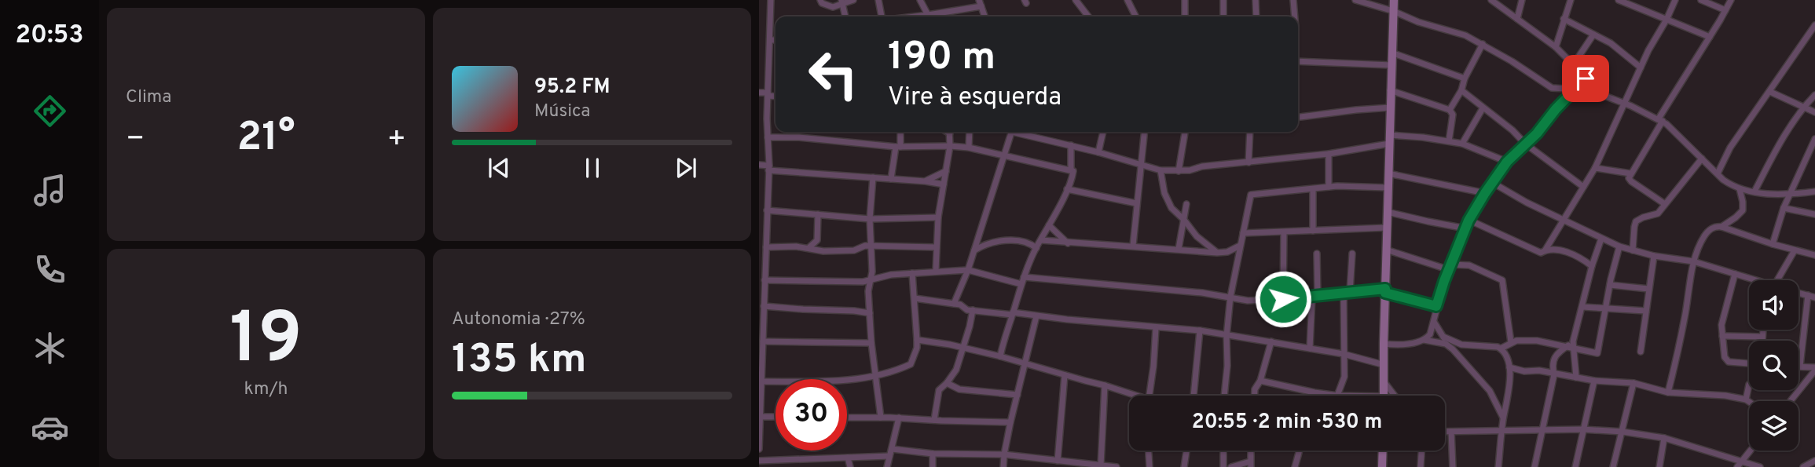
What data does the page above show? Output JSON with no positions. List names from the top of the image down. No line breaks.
{"page":{"tabs":"20:53","tile":["Clima",["19","km/h"],["Autonomia · 27%","135 km"]],"turn":["190 m","Vire à esquerda"],"song":["95.2 FM","Música"],"heat":["−","21°","+"],"limit":"30","trip":"20:55 · 2 min · 530 m"}}
